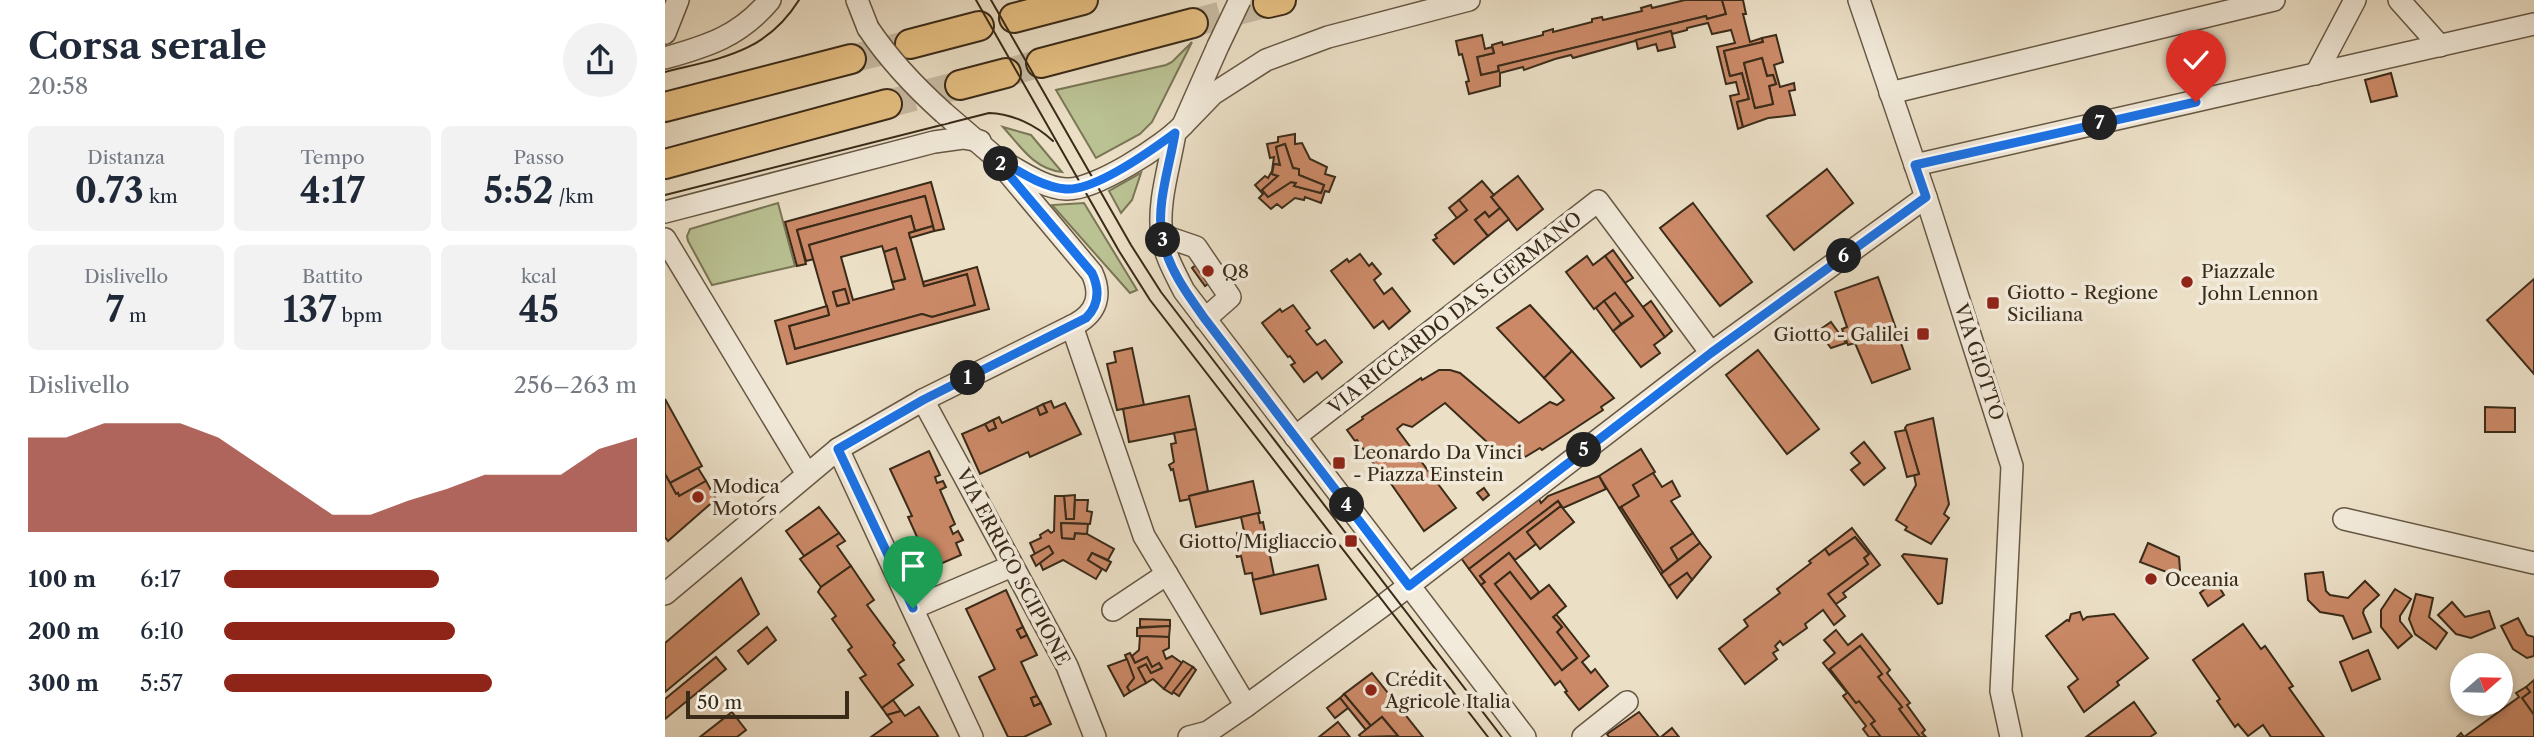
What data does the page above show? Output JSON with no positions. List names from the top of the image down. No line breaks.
{"streets":{"street":["VIA RICCARDO DA S. GERMANO","VIA GIOTTO","VIA ERRICO SCIPIONE"]},"places":{"other":["Q8","Piazzale John Lennon","Modica Motors","Oceania","Crédit Agricole Italia"],"transit":["Giotto - Regione Siciliana","Giotto - Galilei","Leonardo Da Vinci - Piazza Einstein","Giotto/Migliaccio"]},"scale_bar":"50 m","north":"right","page":{"heading":["Corsa serale","20:58"],"pins":["7","2","3","6","1","5","4"],"stats":[["Distanza","0.73 km"],["Tempo","4:17"],["Passo","5:52 /km"],["Dislivello","7 m"],["Battito","137 bpm"],["kcal","45"]],"chart":["Dislivello","256–263 m"],"list":[{"name":"100 m","note":"6:17"},{"name":"200 m","note":"6:10"},{"name":"300 m","note":"5:57"}],"scale":"50 m"}}
